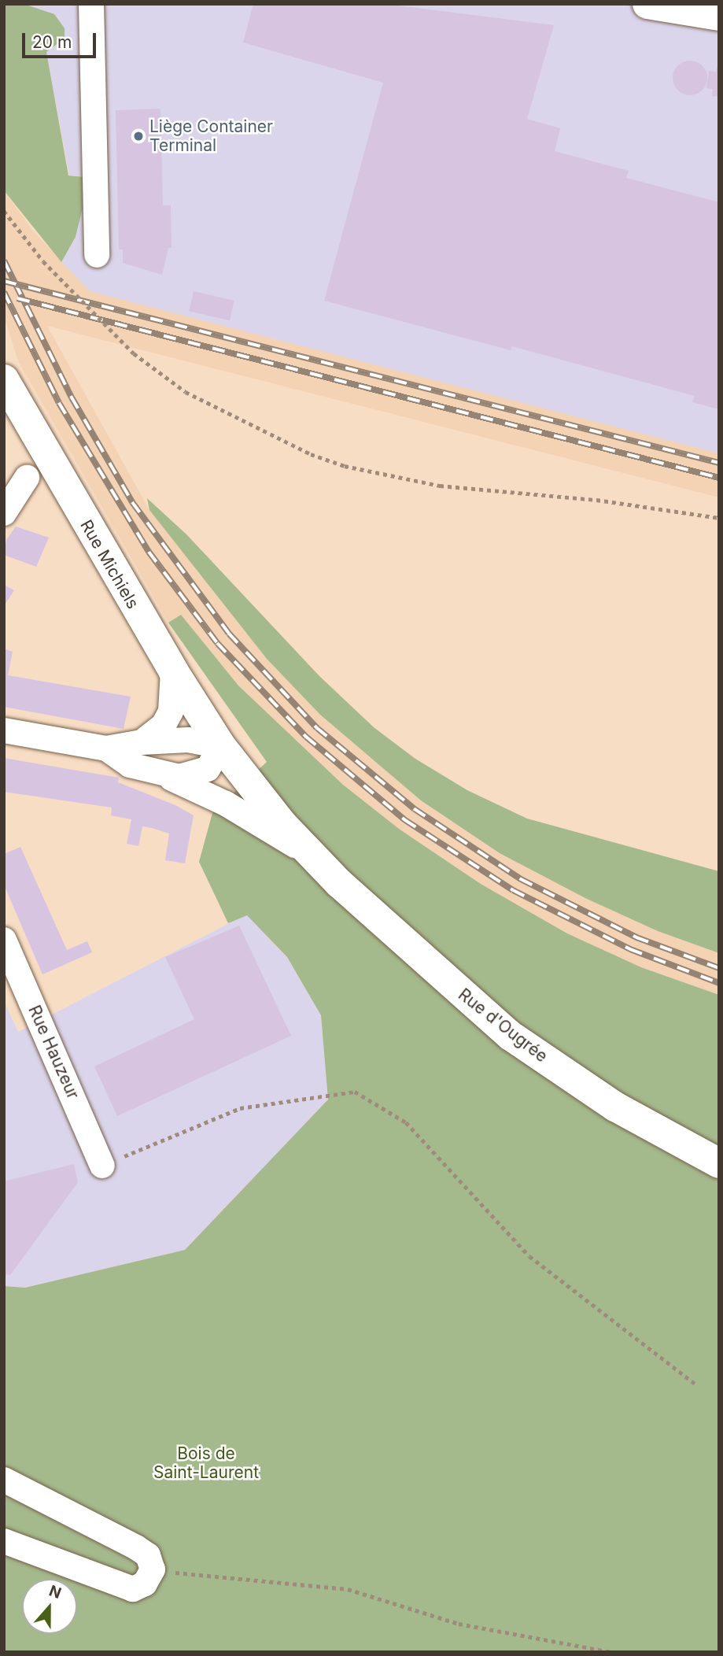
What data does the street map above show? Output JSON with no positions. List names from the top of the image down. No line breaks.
{"streets":{"main road":["Rue Michiels","Rue d'Ougrée"],"street":["Rue Hauzeur"]},"crossings":[["Rue Michiels","Rue d'Ougrée"]],"parks":["Bois de Saint-Laurent"],"places":["Liège Container Terminal"],"scale_bar":"20 m","north":"top"}
